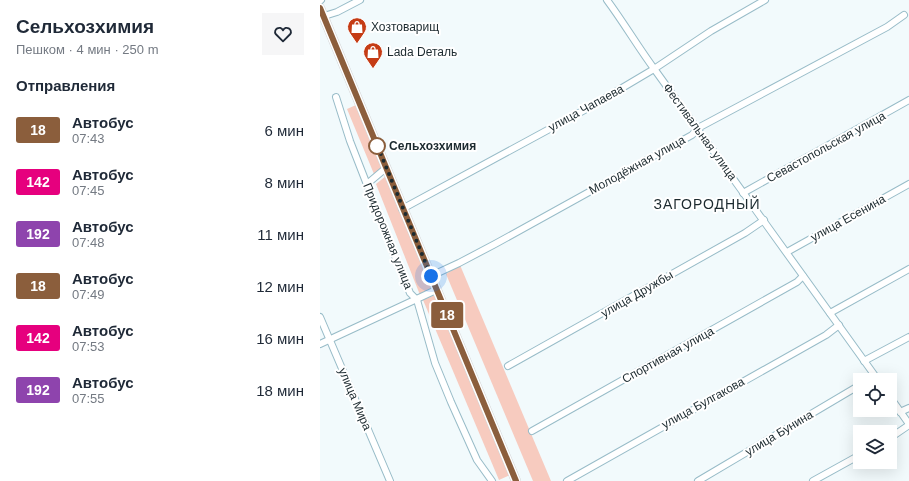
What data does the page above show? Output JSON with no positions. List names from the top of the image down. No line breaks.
{"streets":{"street":["улица Чапаева","Фестивальная улица","Севастопольская улица","Молодёжная улица","улица Есенина","Придорожная улица","улица Дружбы","Спортивная улица","улица Мира","улица Булгакова","улица Бунина"]},"crossings":[["улица Чапаева","Фестивальная улица"],["Фестивальная улица","Севастопольская улица"],["Фестивальная улица","Молодёжная улица"],["Фестивальная улица","улица Есенина"],["Фестивальная улица","улица Дружбы"],["Фестивальная улица","Спортивная улица"],["Фестивальная улица","улица Булгакова"]],"districts":["ЗАГОРОДНЫЙ"],"places":{"shop":["Хозтоварищ","Lada Dеталь"],"other":["Сельхозхимия"]},"lines":["bus line 18"],"page":{"heading":[["Сельхозхимия","Пешком · 4 мин · 250 m"],"Отправления"],"on_map":"18","list":[{"mark":"18","name":"Автобус","note":"07:43","value":"6 мин"},{"mark":"142","name":"Автобус","note":"07:45","value":"8 мин"},{"mark":"192","name":"Автобус","note":"07:48","value":"11 мин"},{"mark":"18","name":"Автобус","note":"07:49","value":"12 мин"},{"mark":"142","name":"Автобус","note":"07:53","value":"16 мин"},{"mark":"192","name":"Автобус","note":"07:55","value":"18 мин"}]}}
